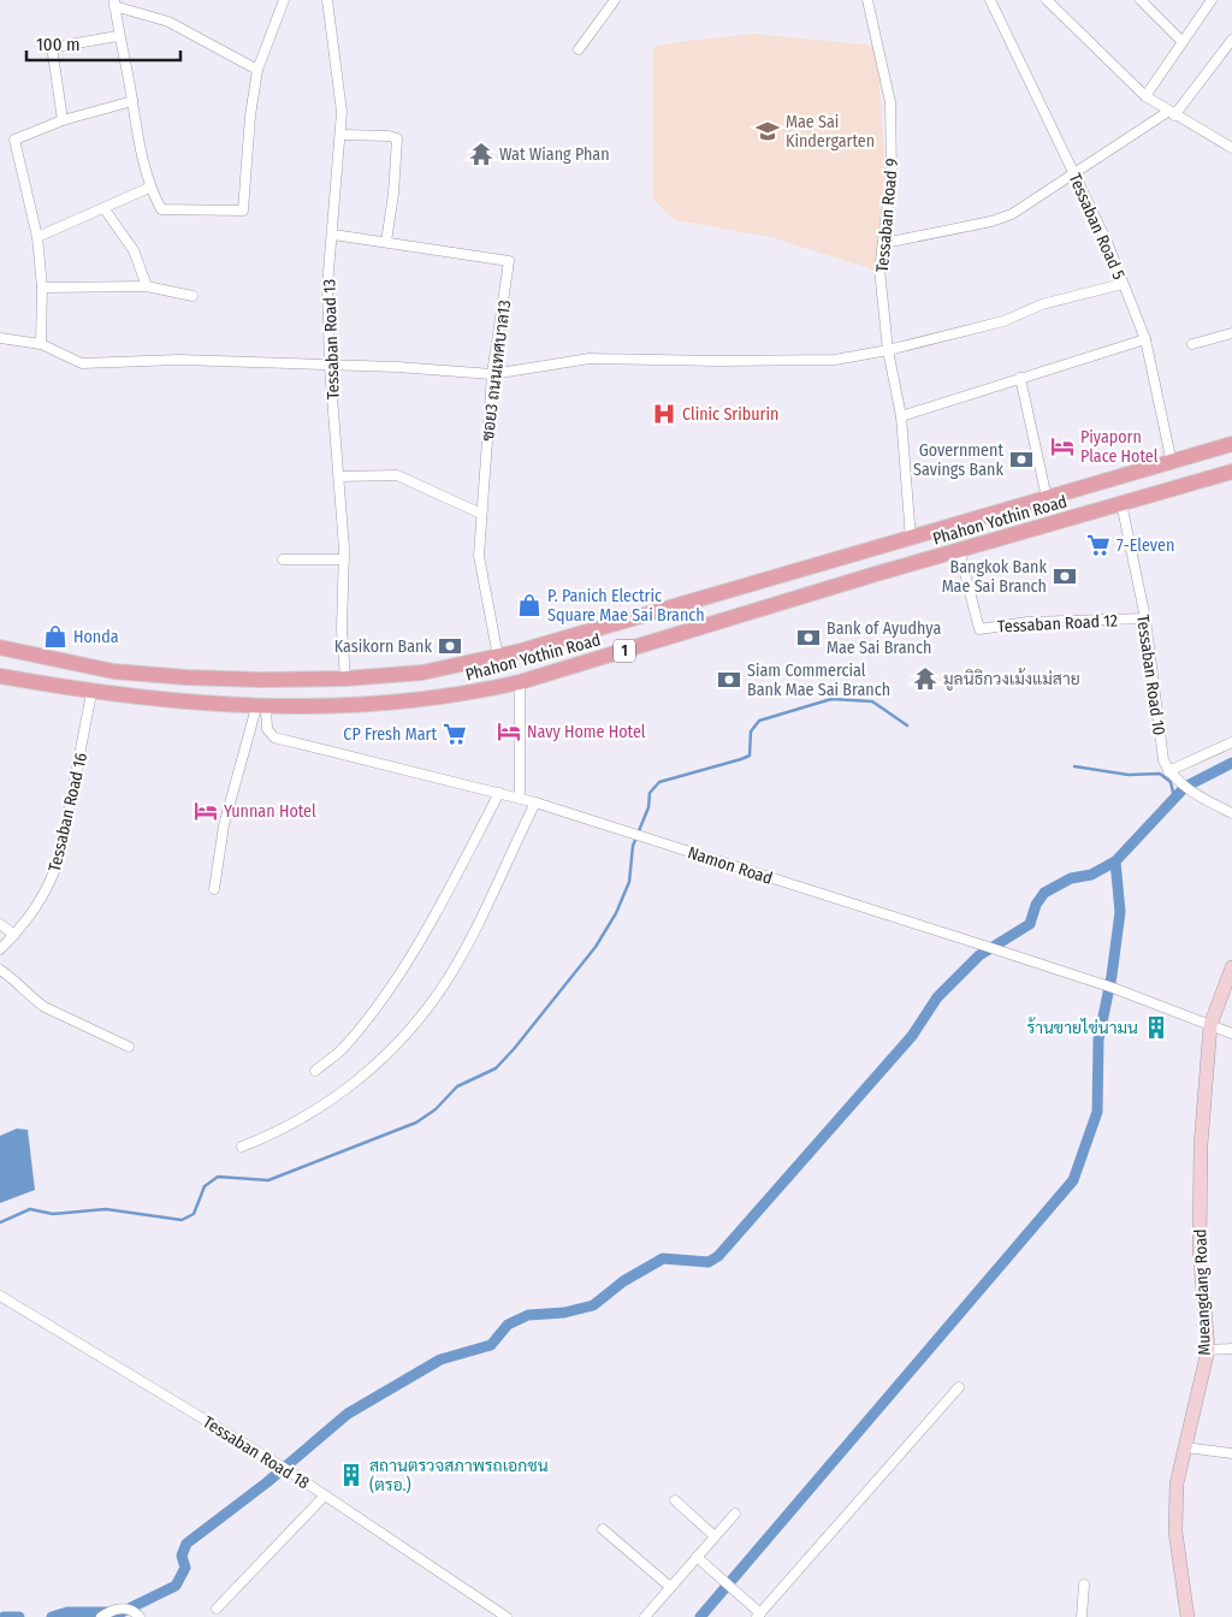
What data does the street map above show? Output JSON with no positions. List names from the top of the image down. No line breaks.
{"streets":{"main road":["Phahon Yothin Road","1"],"street":["Tessaban Road 9","Tessaban Road 5","Tessaban Road 13","ซอย3 ถนนเทศบาล13","Tessaban Road 12","Tessaban Road 10","Tessaban Road 16","Namon Road","Mueangdang Road","Tessaban Road 18"]},"crossings":[["Tessaban Road 9","Phahon Yothin Road"],["Tessaban Road 5","Phahon Yothin Road"],["Tessaban Road 13","ซอย3 ถนนเทศบาล13"],["Tessaban Road 13","Phahon Yothin Road"],["ซอย3 ถนนเทศบาล13","Phahon Yothin Road"],["Phahon Yothin Road","Tessaban Road 12"],["Phahon Yothin Road","Tessaban Road 10"],["Phahon Yothin Road","Tessaban Road 16"],["Phahon Yothin Road","Namon Road"],["Tessaban Road 12","Tessaban Road 10"],["Namon Road","Mueangdang Road"]],"places":{"school or university":["Mae Sai Kindergarten"],"temple":["Wat Wiang Phan","มูลนิธิกวงเม้งแม่สาย"],"hospital":["Clinic Sriburin"],"hotel":["Piyaporn Place Hotel","Navy Home Hotel","Yunnan Hotel"],"bank":["Government Savings Bank","Bangkok Bank Mae Sai Branch","Bank of Ayudhya Mae Sai Branch","Kasikorn Bank","Siam Commercial Bank Mae Sai Branch"],"supermarket":["7-Eleven","CP Fresh Mart"],"shop":["P. Panich Electric Square Mae Sai Branch","Honda"],"building":["ร้านขายไข่นามน","สถานตรวจสภาพรถเอกชน (ตรอ.)"]},"scale_bar":"100 m"}
